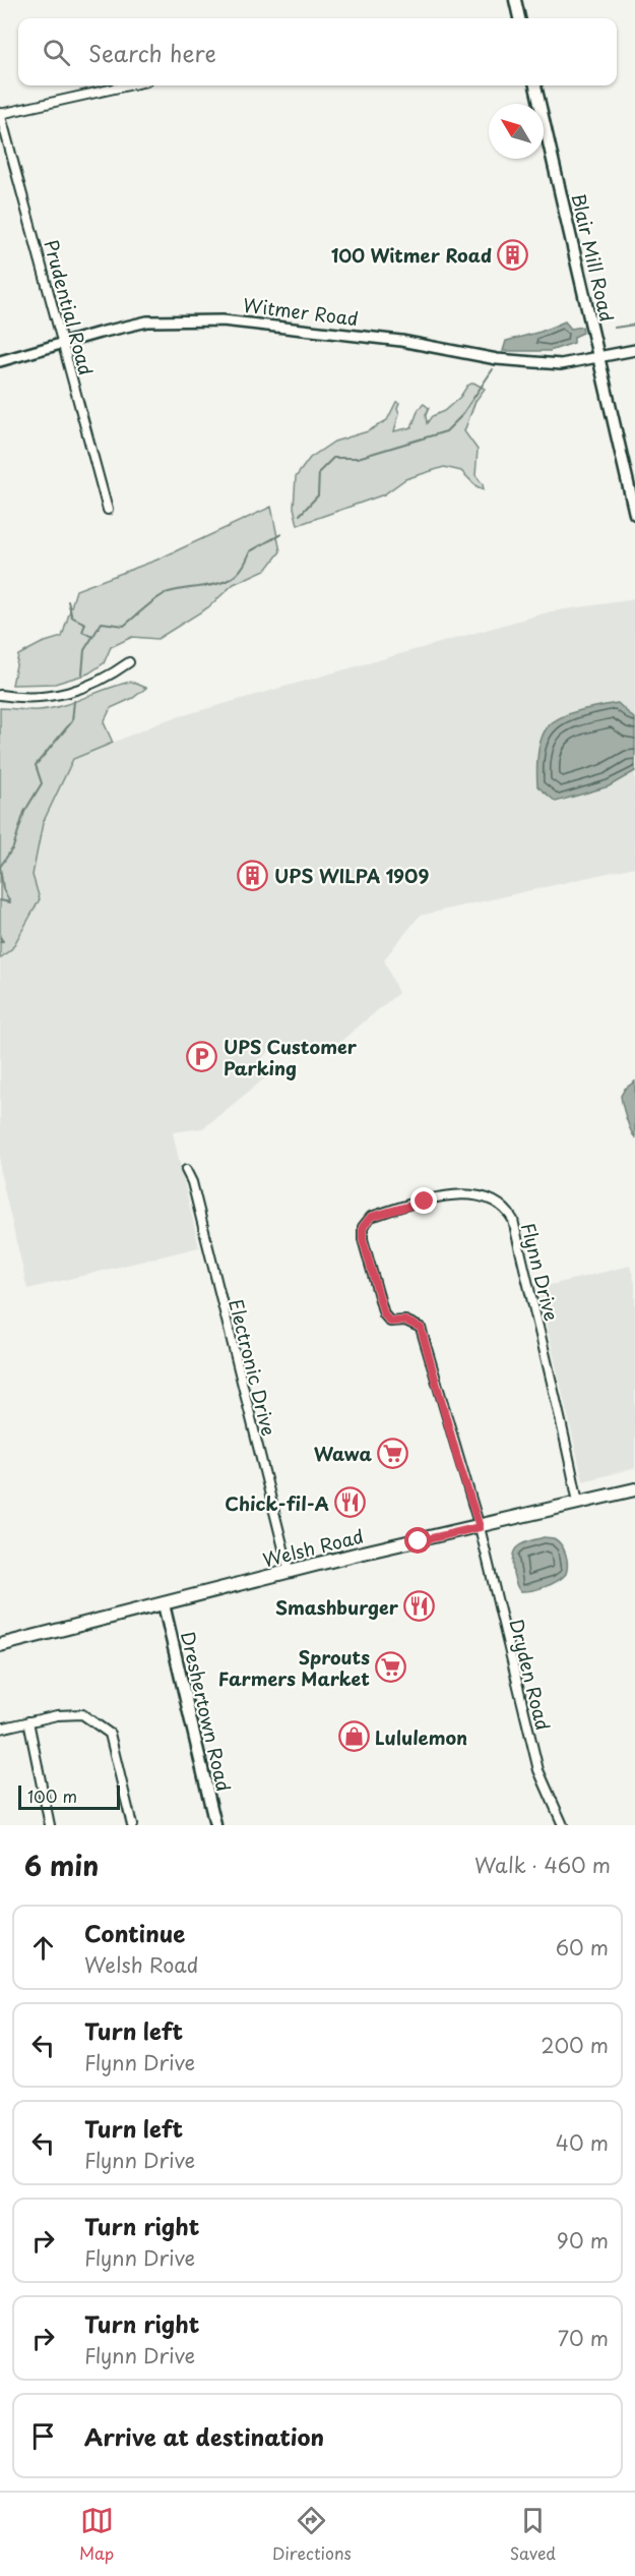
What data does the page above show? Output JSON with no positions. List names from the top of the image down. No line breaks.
{"streets":{"main road":["Blair Mill Road","Welsh Road","Dreshertown Road"],"street":["Prudential Road","Witmer Road","Flynn Drive","Electronic Drive","Dryden Road"]},"crossings":[["Blair Mill Road","Witmer Road"],["Prudential Road","Witmer Road"],["Flynn Drive","Welsh Road"],["Flynn Drive","Dryden Road"],["Electronic Drive","Welsh Road"],["Welsh Road","Dryden Road"],["Welsh Road","Dreshertown Road"]],"places":{"building":["100 Witmer Road","UPS WILPA 1909"],"parking":["UPS Customer Parking"],"supermarket":["Wawa","Sprouts Farmers Market"],"restaurant":["Chick-fil-A","Smashburger"],"shop":["Lululemon"]},"scale_bar":"100 m","north":"top left","page":{"search":"Search here","scale":"100 m","heading":["6 min","Walk · 460 m"],"list":[["Continue","Welsh Road","60 m"],["Turn left","Flynn Drive","200 m"],["Turn left","Flynn Drive","40 m"],["Turn right","Flynn Drive","90 m"],["Turn right","Flynn Drive","70 m"],"Arrive at destination"],"nav":["Map","Directions","Saved"]}}
